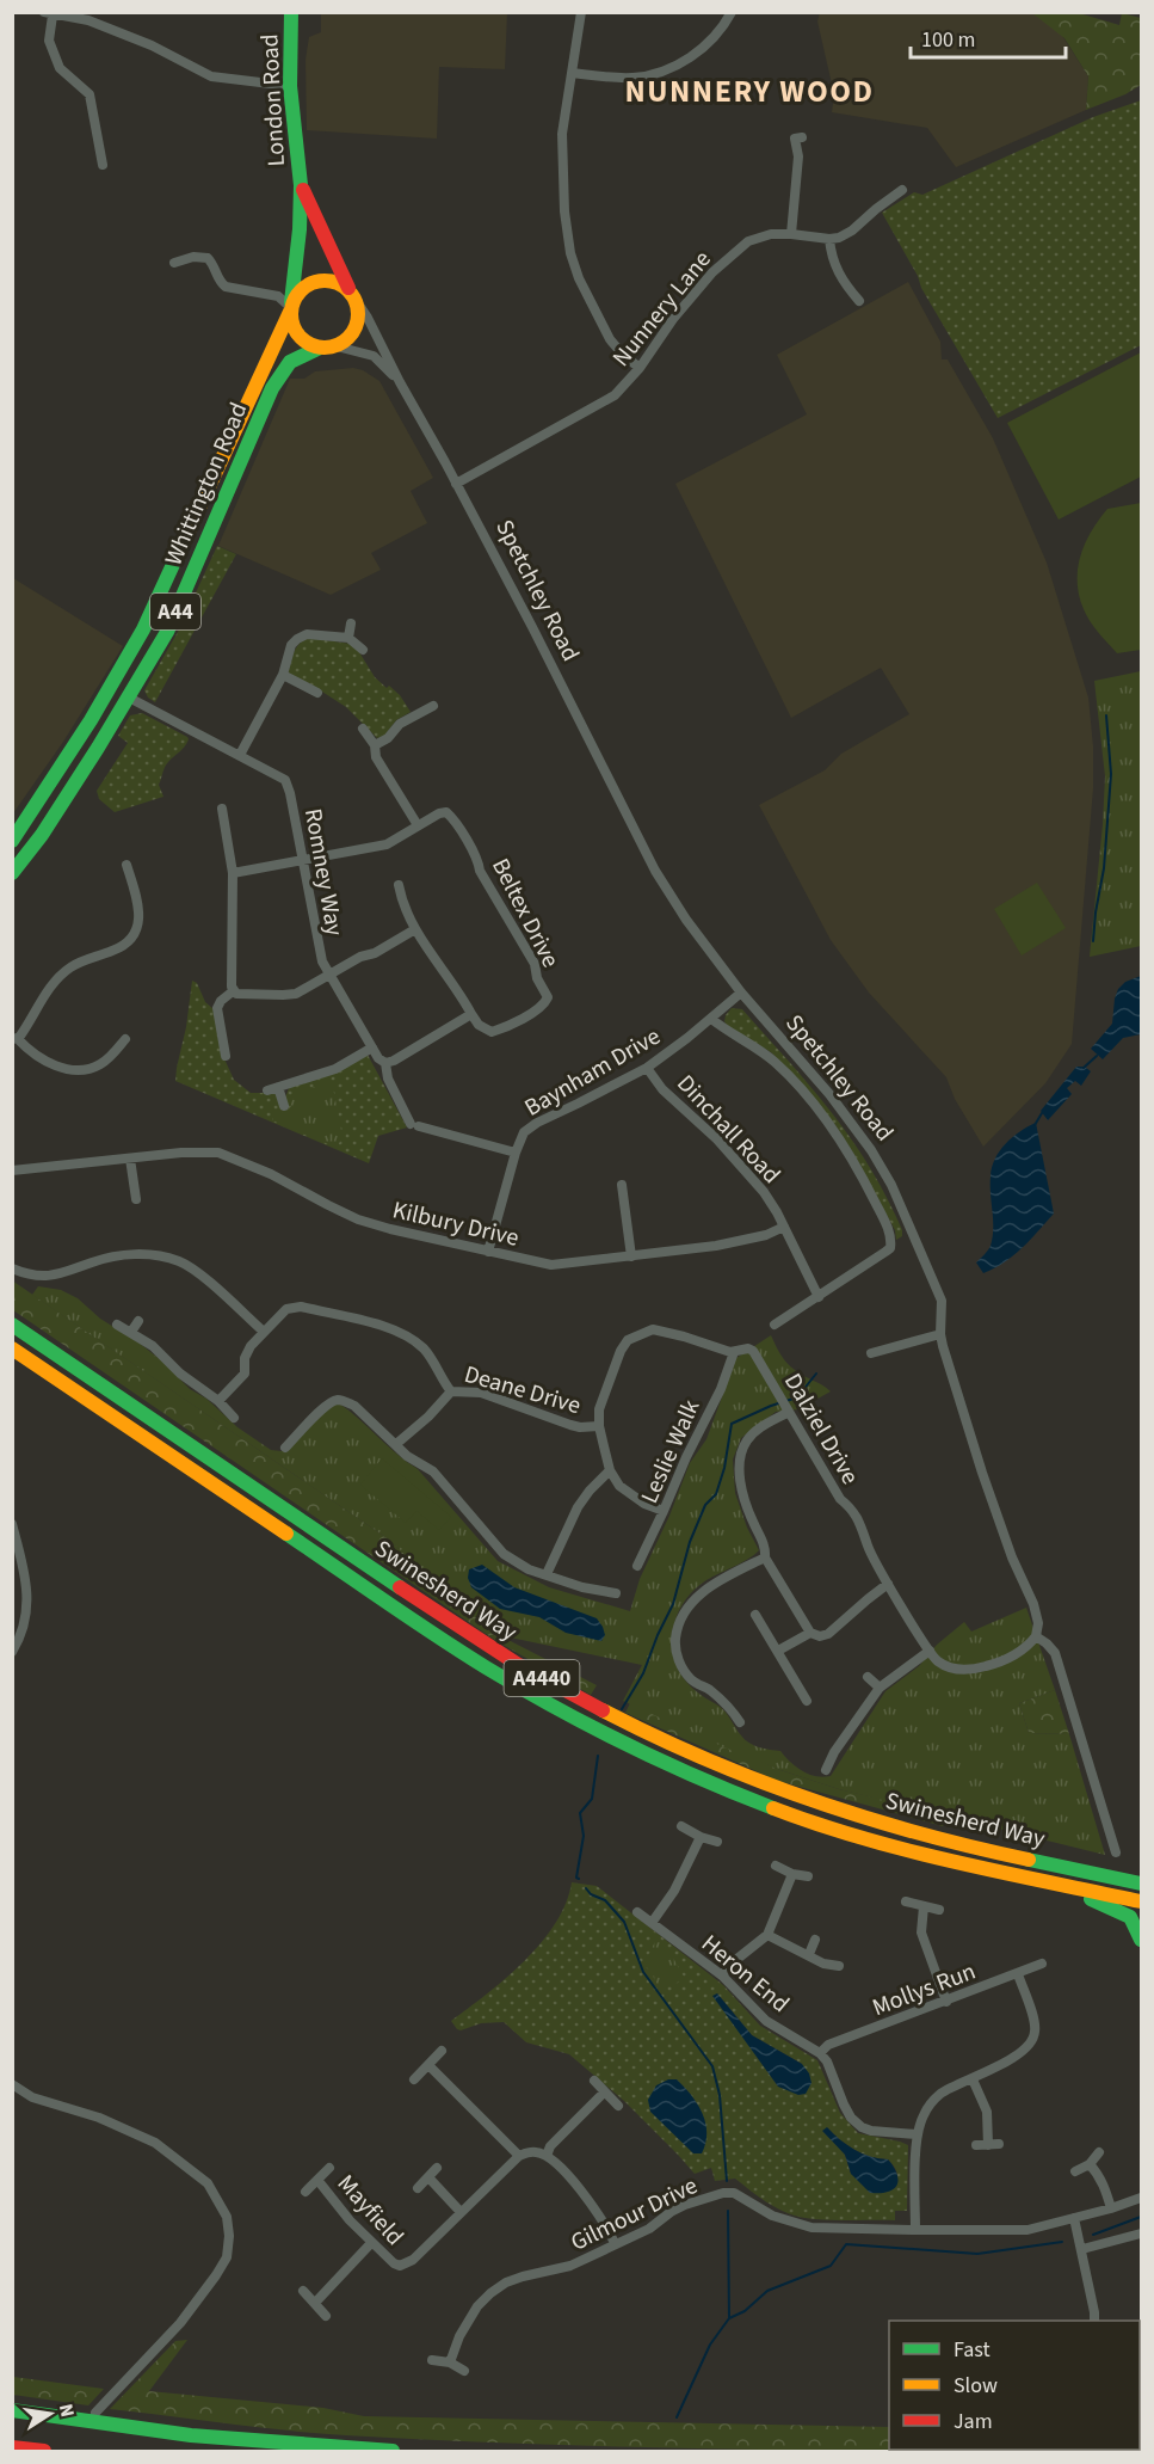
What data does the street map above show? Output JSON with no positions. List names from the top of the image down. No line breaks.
{"streets":{"main road":["London Road","Whittington Road","Spetchley Road","A44","Swinesherd Way","A4440"],"street":["Nunnery Lane","Romney Way","Beltex Drive","Baynham Drive","Dinchall Road","Kilbury Drive","Deane Drive","Dalziel Drive","Leslie Walk","Heron End","Mollys Run","Mayfield","Gilmour Drive"]},"crossings":[["London Road","Whittington Road"],["London Road","Spetchley Road"],["London Road","A44"],["Nunnery Lane","Spetchley Road"],["Whittington Road","Spetchley Road"],["Whittington Road","A44"],["Whittington Road","Romney Way"],["Spetchley Road","A44"],["Spetchley Road","Baynham Drive"],["Spetchley Road","Dalziel Drive"],["Romney Way","Beltex Drive"],["Romney Way","Baynham Drive"],["Baynham Drive","Dinchall Road"],["Baynham Drive","Kilbury Drive"],["Dinchall Road","Kilbury Drive"],["Deane Drive","Dalziel Drive"],["Dalziel Drive","Leslie Walk"],["Heron End","Mollys Run"]],"districts":["NUNNERY WOOD"],"legend":["Fast","Slow","Jam"],"scale_bar":"100 m","north":"right"}
